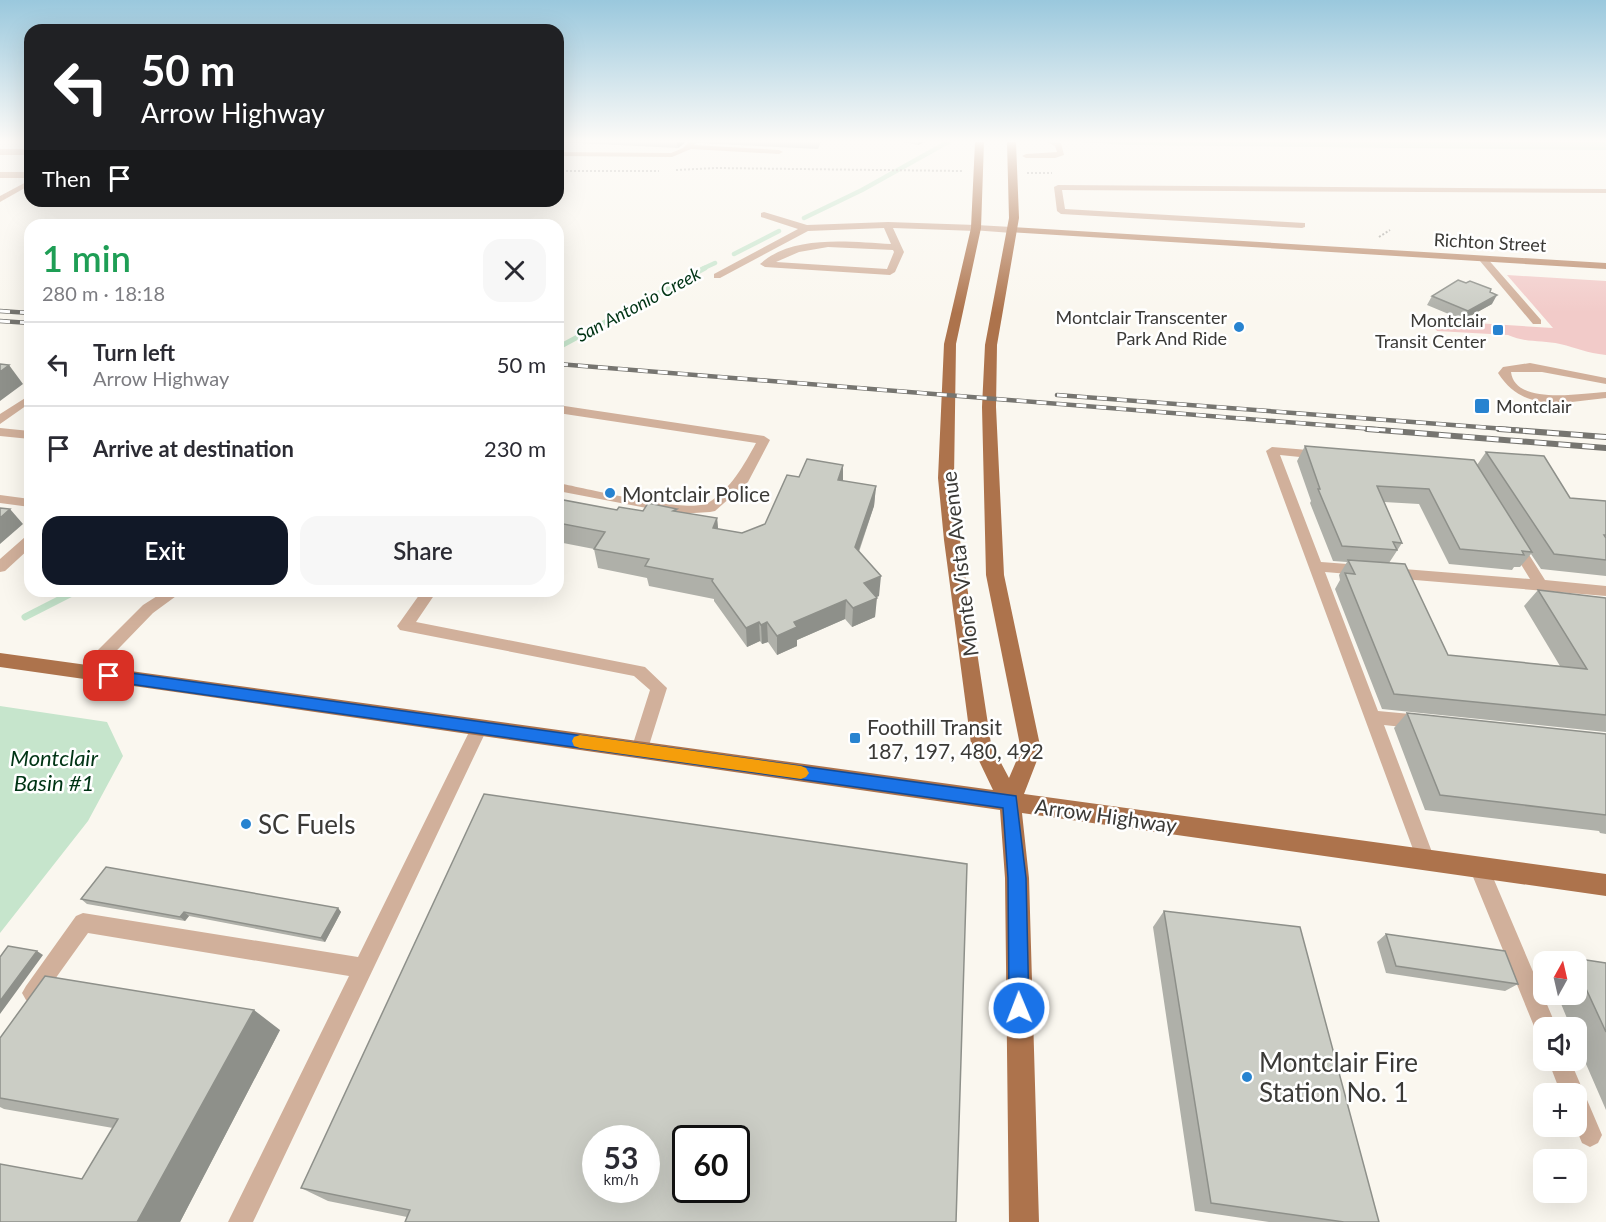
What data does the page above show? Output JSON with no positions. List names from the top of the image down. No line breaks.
{"streets":{"main road":["Monte Vista Avenue","Arrow Highway"],"street":["Richton Street"]},"crossings":[["Richton Street","Monte Vista Avenue"],["Monte Vista Avenue","Arrow Highway"]],"water":["San Antonio Creek","Montclair Basin #1"],"places":{"other":["Montclair Transcenter Park And Ride","Montclair Police","SC Fuels","Montclair Fire Station No. 1"],"transit":["Montclair Transit Center","Montclair","Foothill Transit 187, 197, 480, 492"]},"north":"top","page":{"turn":["50 m","Arrow Highway"],"then":"Then","heading":["1 min","280 m · 18:18"],"list":[{"name":"Turn left","note":"Arrow Highway","value":"50 m"},{"name":"Arrive at destination","value":"230 m"}],"buttons":["Exit","Share"],"map_buttons":["+","−"],"speed":"53 km/h","limit":"60"}}
